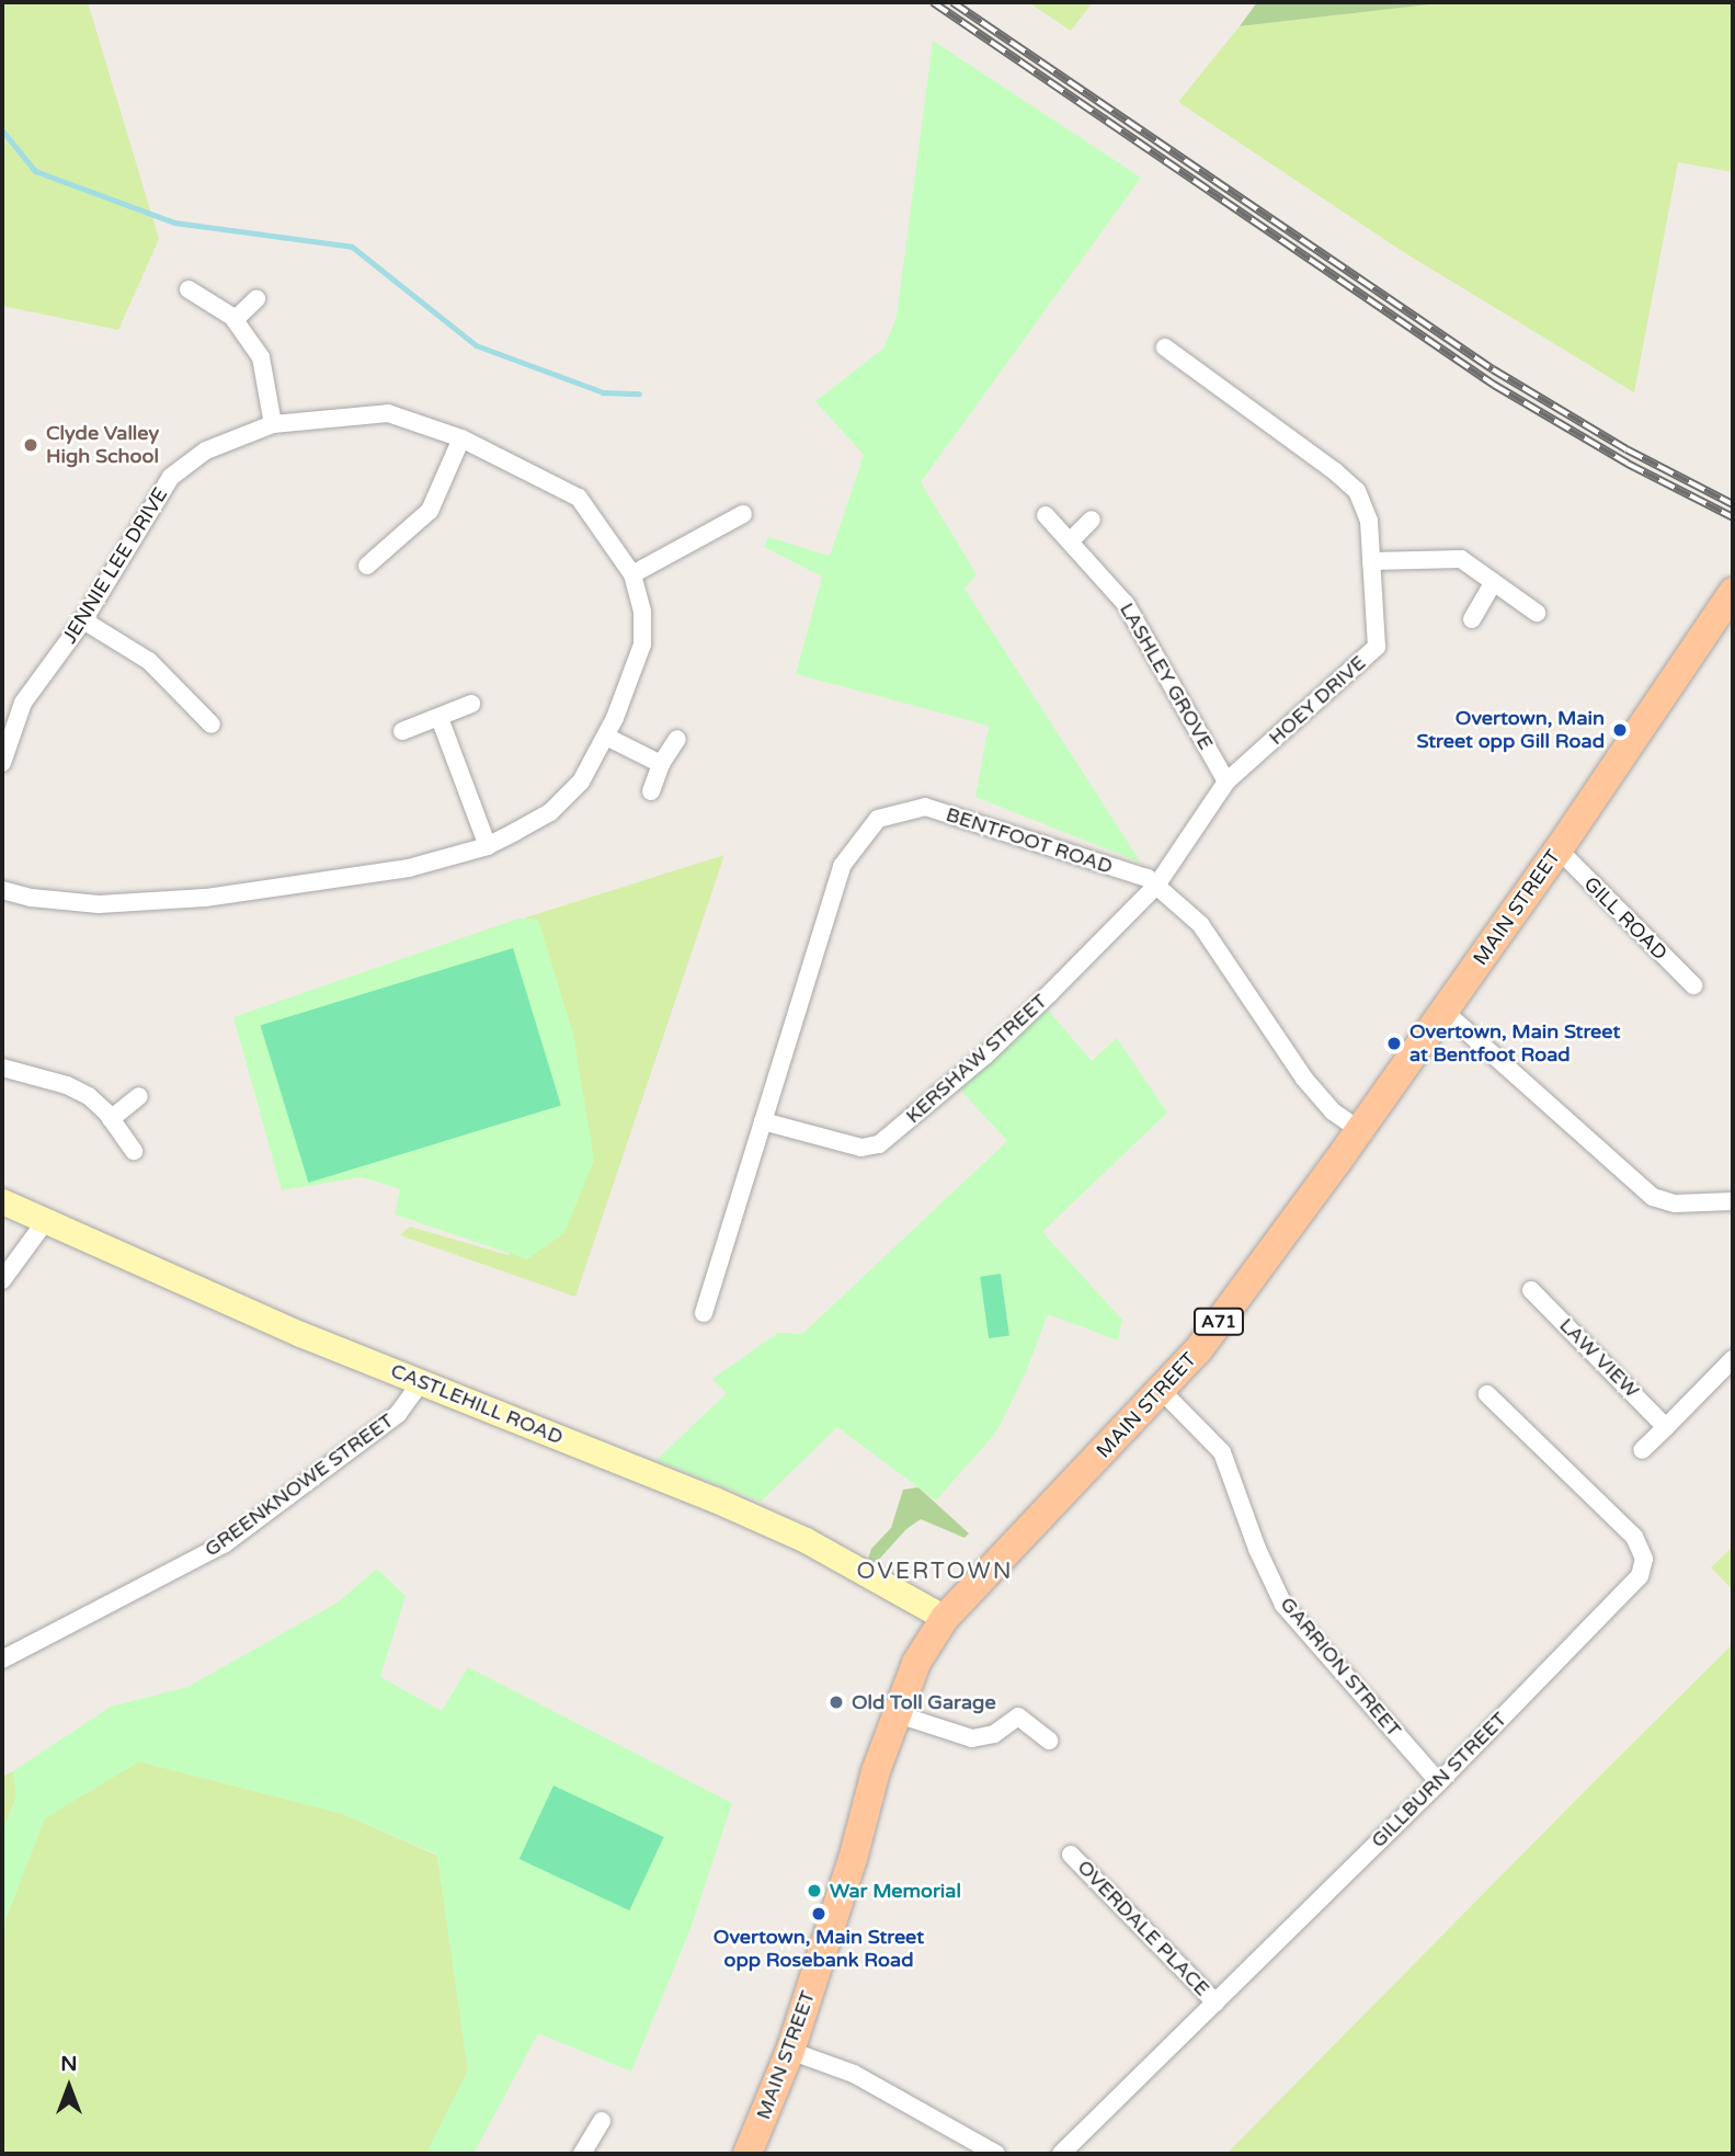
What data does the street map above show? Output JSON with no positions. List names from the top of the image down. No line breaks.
{"streets":{"main road":["MAIN STREET","A71","CASTLEHILL ROAD"],"street":["JENNIE LEE DRIVE","LASHLEY GROVE","HOEY DRIVE","BENTFOOT ROAD","GILL ROAD","KERSHAW STREET","LAW VIEW","GREENKNOWE STREET","GARRION STREET","GILLBURN STREET","OVERDALE PLACE"]},"crossings":[["LASHLEY GROVE","HOEY DRIVE"],["HOEY DRIVE","BENTFOOT ROAD"],["HOEY DRIVE","KERSHAW STREET"],["BENTFOOT ROAD","MAIN STREET"],["BENTFOOT ROAD","KERSHAW STREET"],["MAIN STREET","GILL ROAD"],["MAIN STREET","CASTLEHILL ROAD"],["MAIN STREET","GARRION STREET"],["CASTLEHILL ROAD","GREENKNOWE STREET"],["GARRION STREET","GILLBURN STREET"],["GILLBURN STREET","OVERDALE PLACE"]],"districts":["OVERTOWN"],"places":["Clyde Valley High School","Overtown, Main Street opp Gill Road","Overtown, Main Street at Bentfoot Road","Old Toll Garage","War Memorial","Overtown, Main Street opp Rosebank Road"],"north":"top"}
